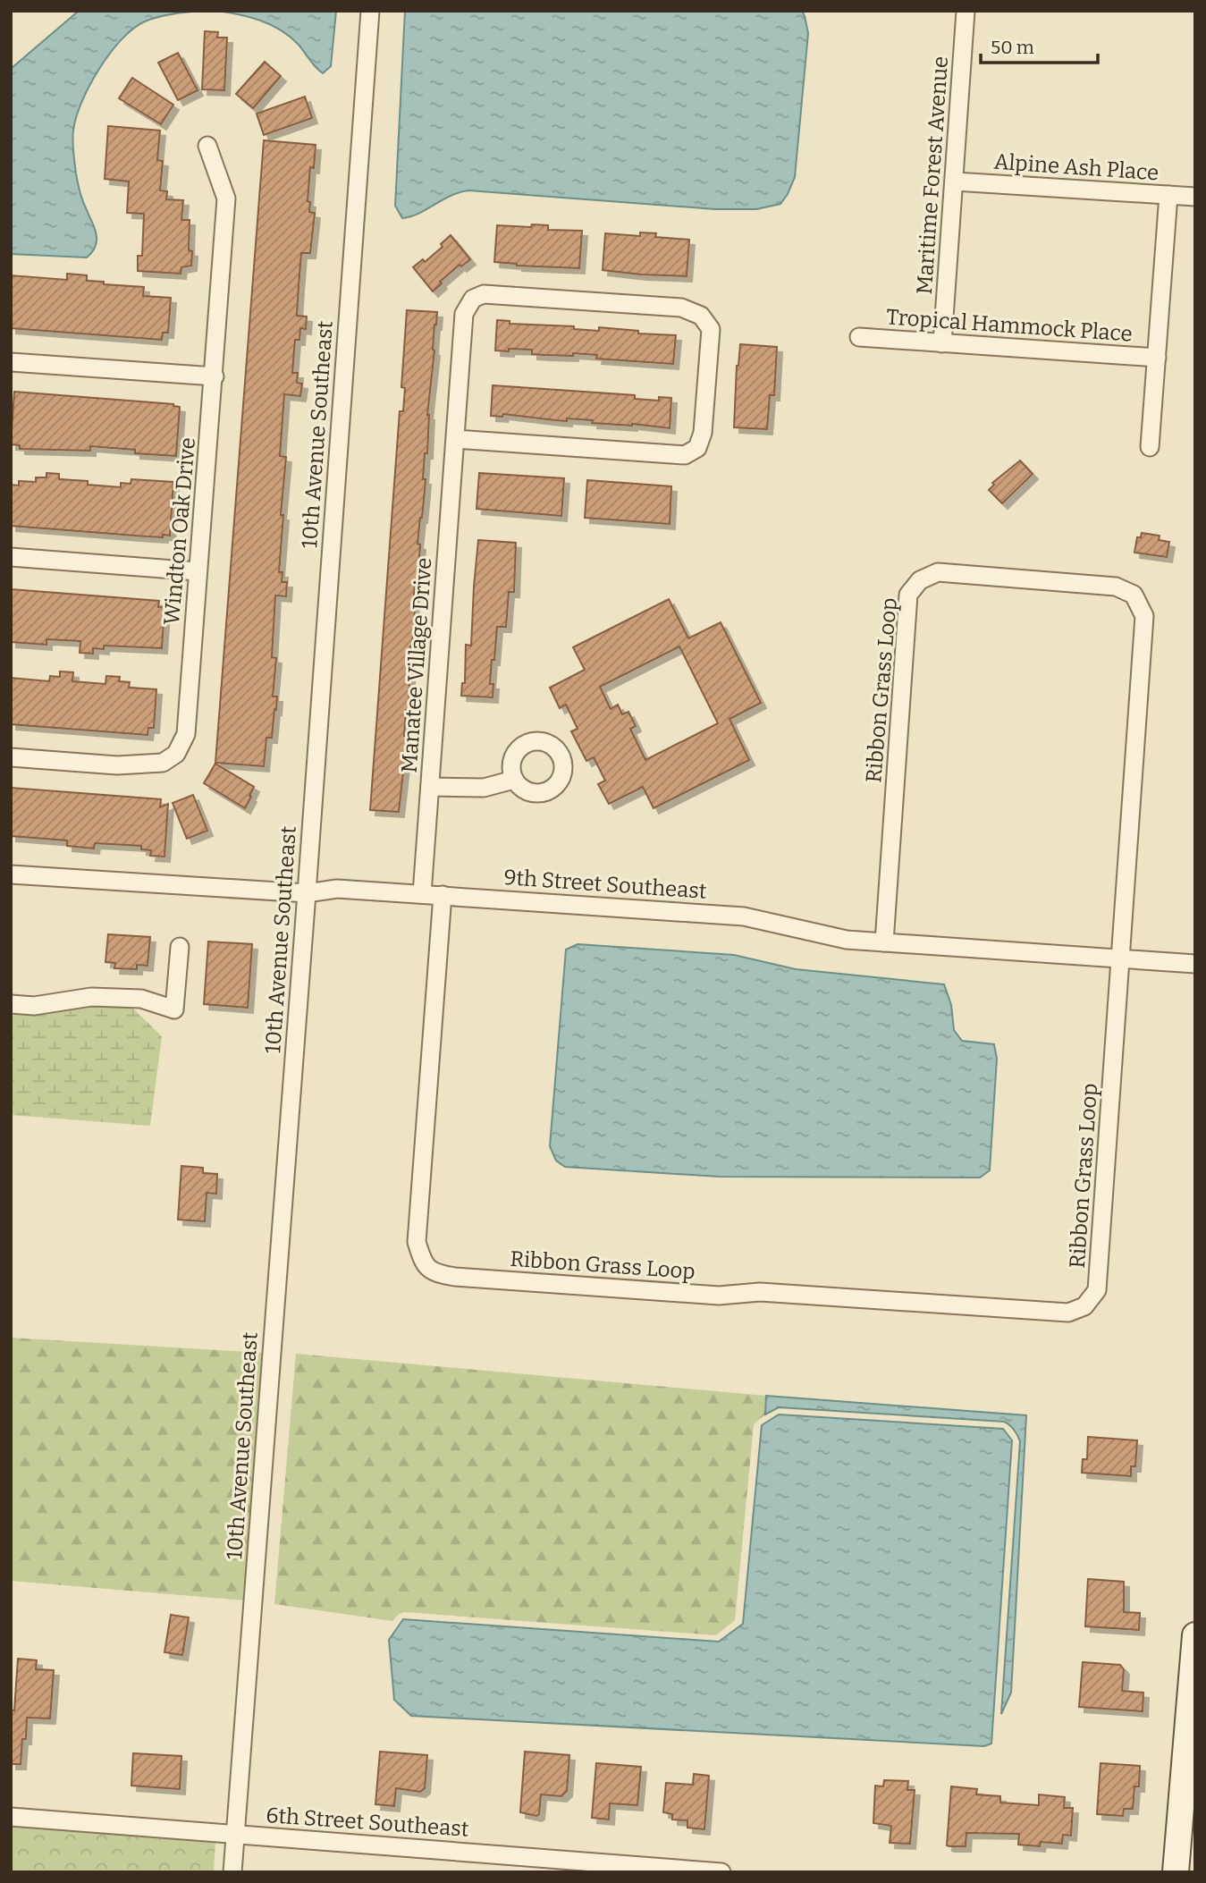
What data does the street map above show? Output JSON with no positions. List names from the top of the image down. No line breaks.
{"streets":{"street":["Alpine Ash Place","Maritime Forest Avenue","Tropical Hammock Place","10th Avenue Southeast","Windton Oak Drive","Manatee Village Drive","Ribbon Grass Loop","9th Street Southeast","6th Street Southeast"]},"crossings":[["Alpine Ash Place","Maritime Forest Avenue"],["Maritime Forest Avenue","Tropical Hammock Place"],["10th Avenue Southeast","9th Street Southeast"],["10th Avenue Southeast","6th Street Southeast"],["Manatee Village Drive","9th Street Southeast"],["Ribbon Grass Loop","9th Street Southeast"]],"scale_bar":"50 m"}
